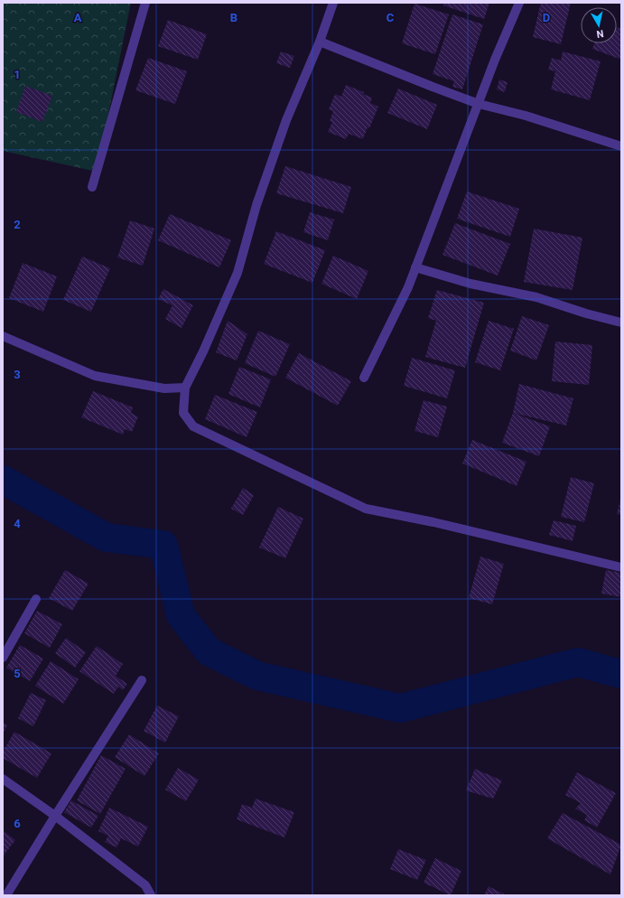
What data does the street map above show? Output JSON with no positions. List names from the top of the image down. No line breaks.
{"north":"bottom","grid":{"columns":["A","B","C","D"],"rows":["1","2","3","4","5","6"]}}
